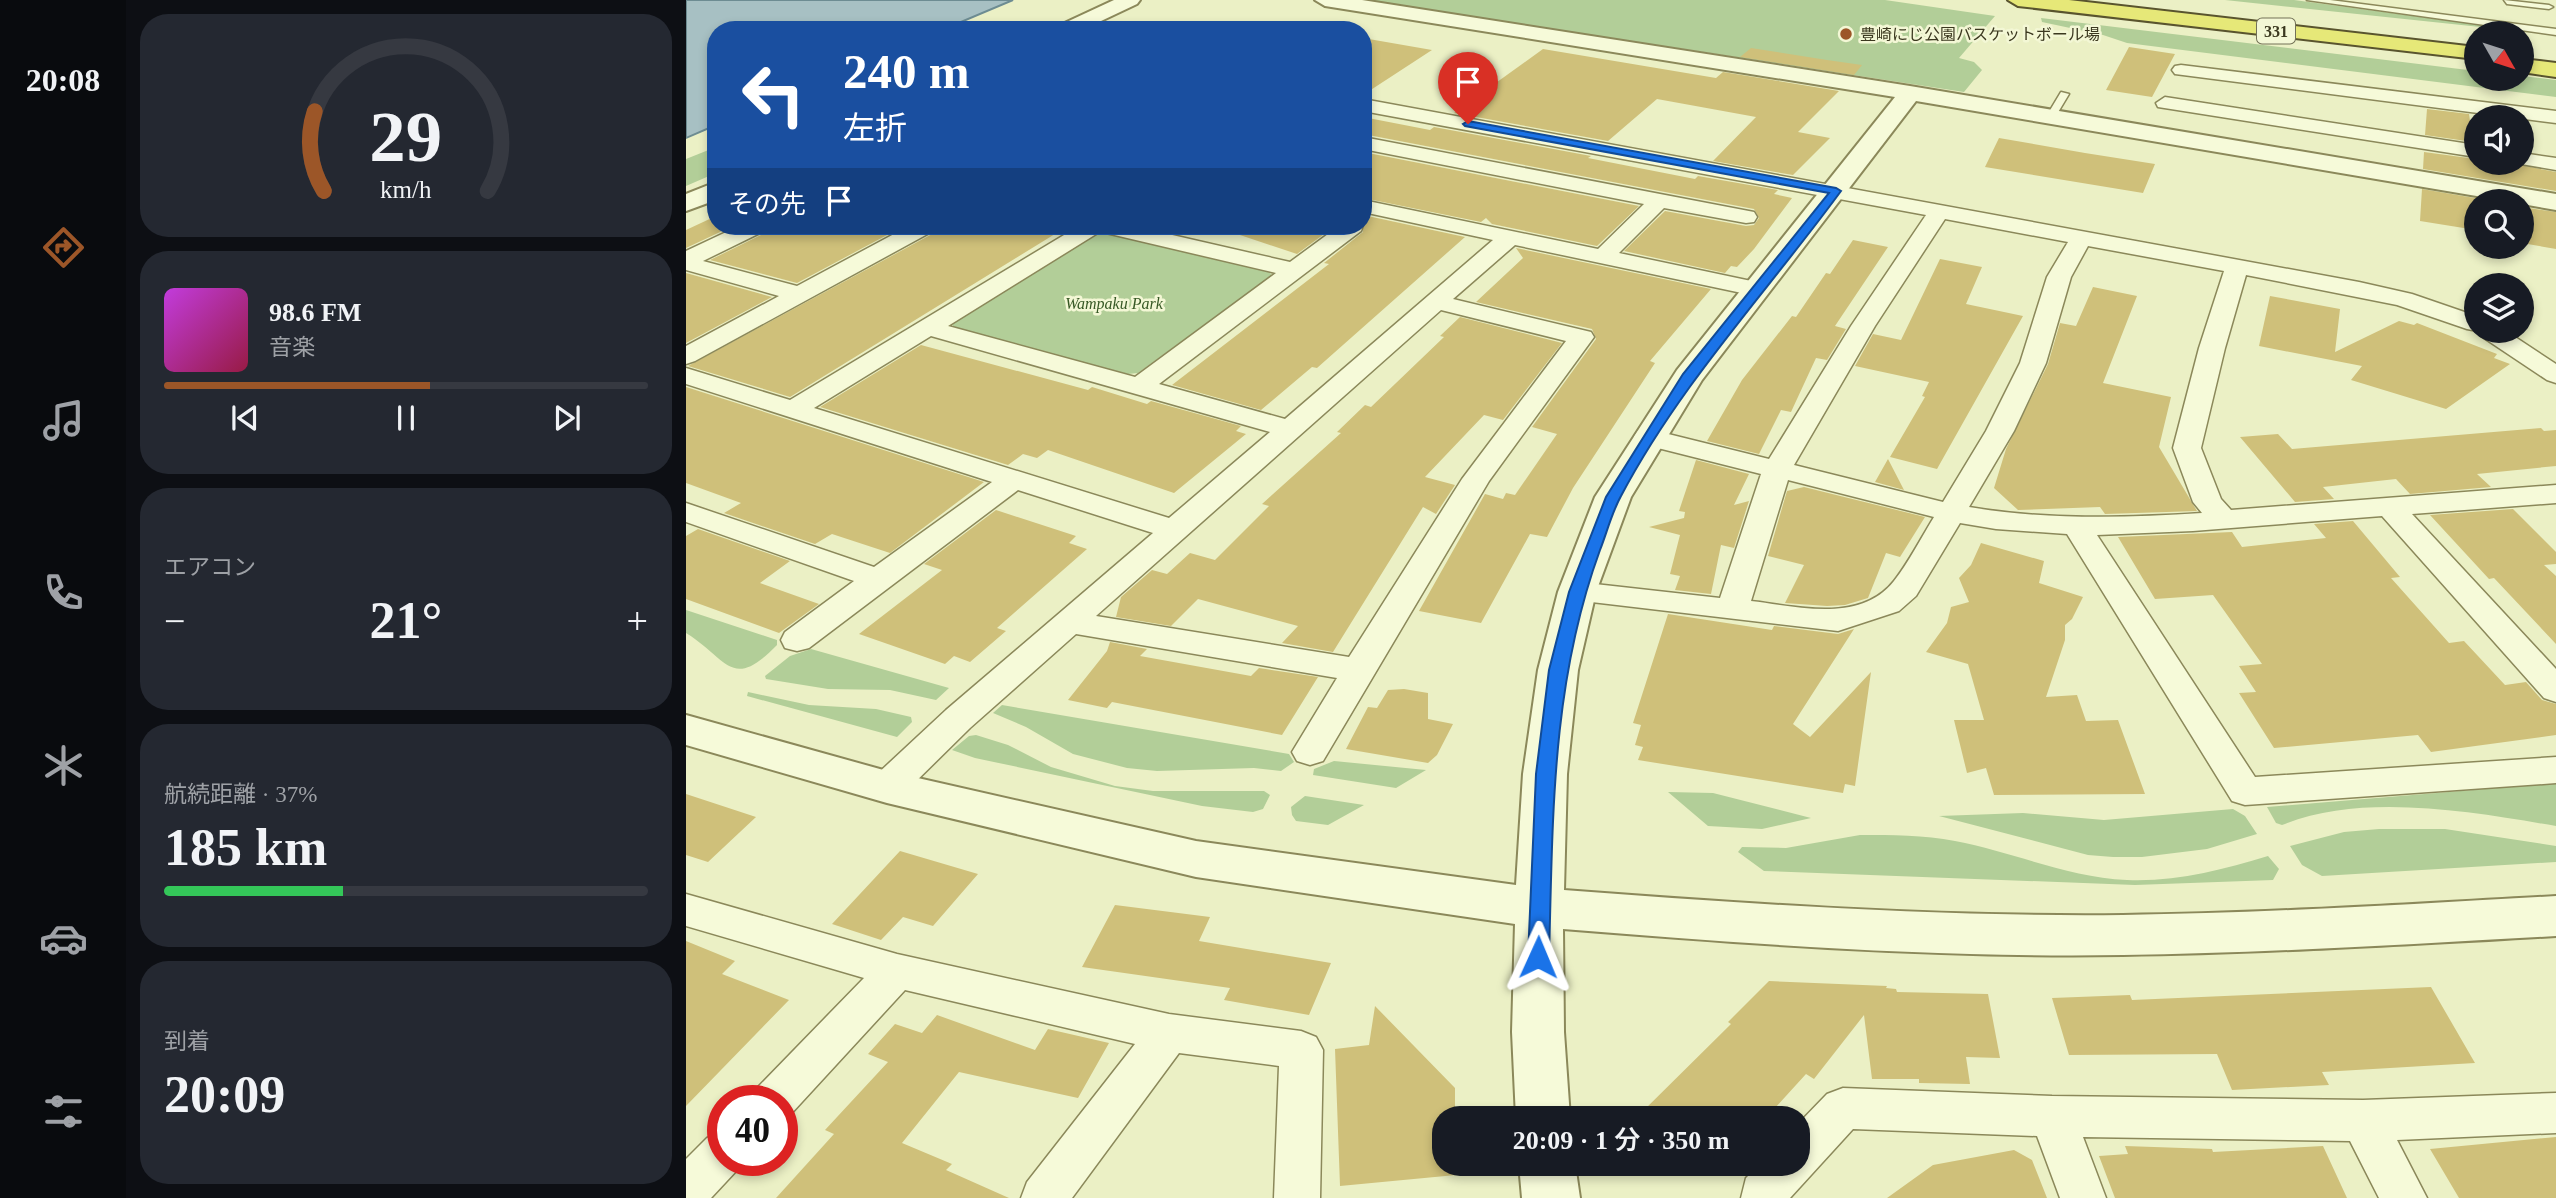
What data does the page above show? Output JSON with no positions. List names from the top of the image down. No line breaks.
{"streets":{"highway":["331"]},"parks":["Wampaku Park"],"places":["豊崎にじ公園バスケットボール場"],"north":"bottom right","page":{"tabs":"20:08","turn":["240 m","左折"],"then":"その先","song":["98.6 FM","音楽"],"tile":["エアコン",["航続距離 · 37%","185 km"],["到着","20:09"]],"heat":["−","21°","+"],"limit":"40","trip":"20:09 · 1 分 · 350 m","gauge":["29","km/h"]}}
